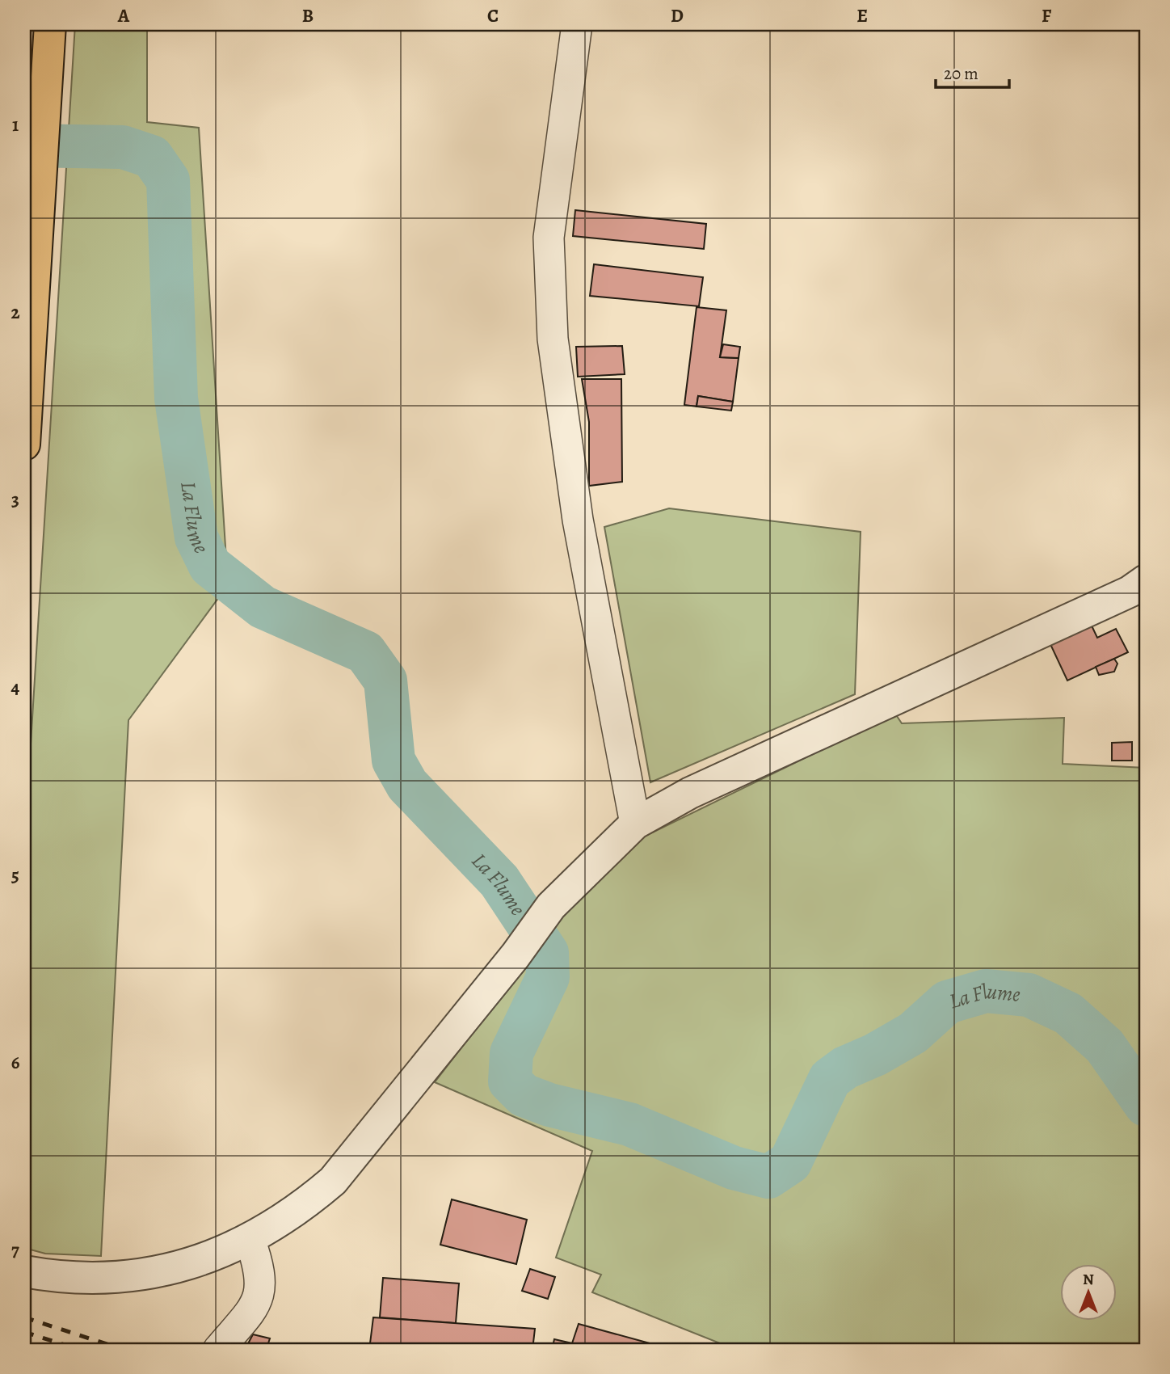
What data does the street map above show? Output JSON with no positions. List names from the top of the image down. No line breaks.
{"water":["La Flume"],"scale_bar":"20 m","north":"top","grid":{"columns":["A","B","C","D","E","F"],"rows":["1","2","3","4","5","6","7"]}}
